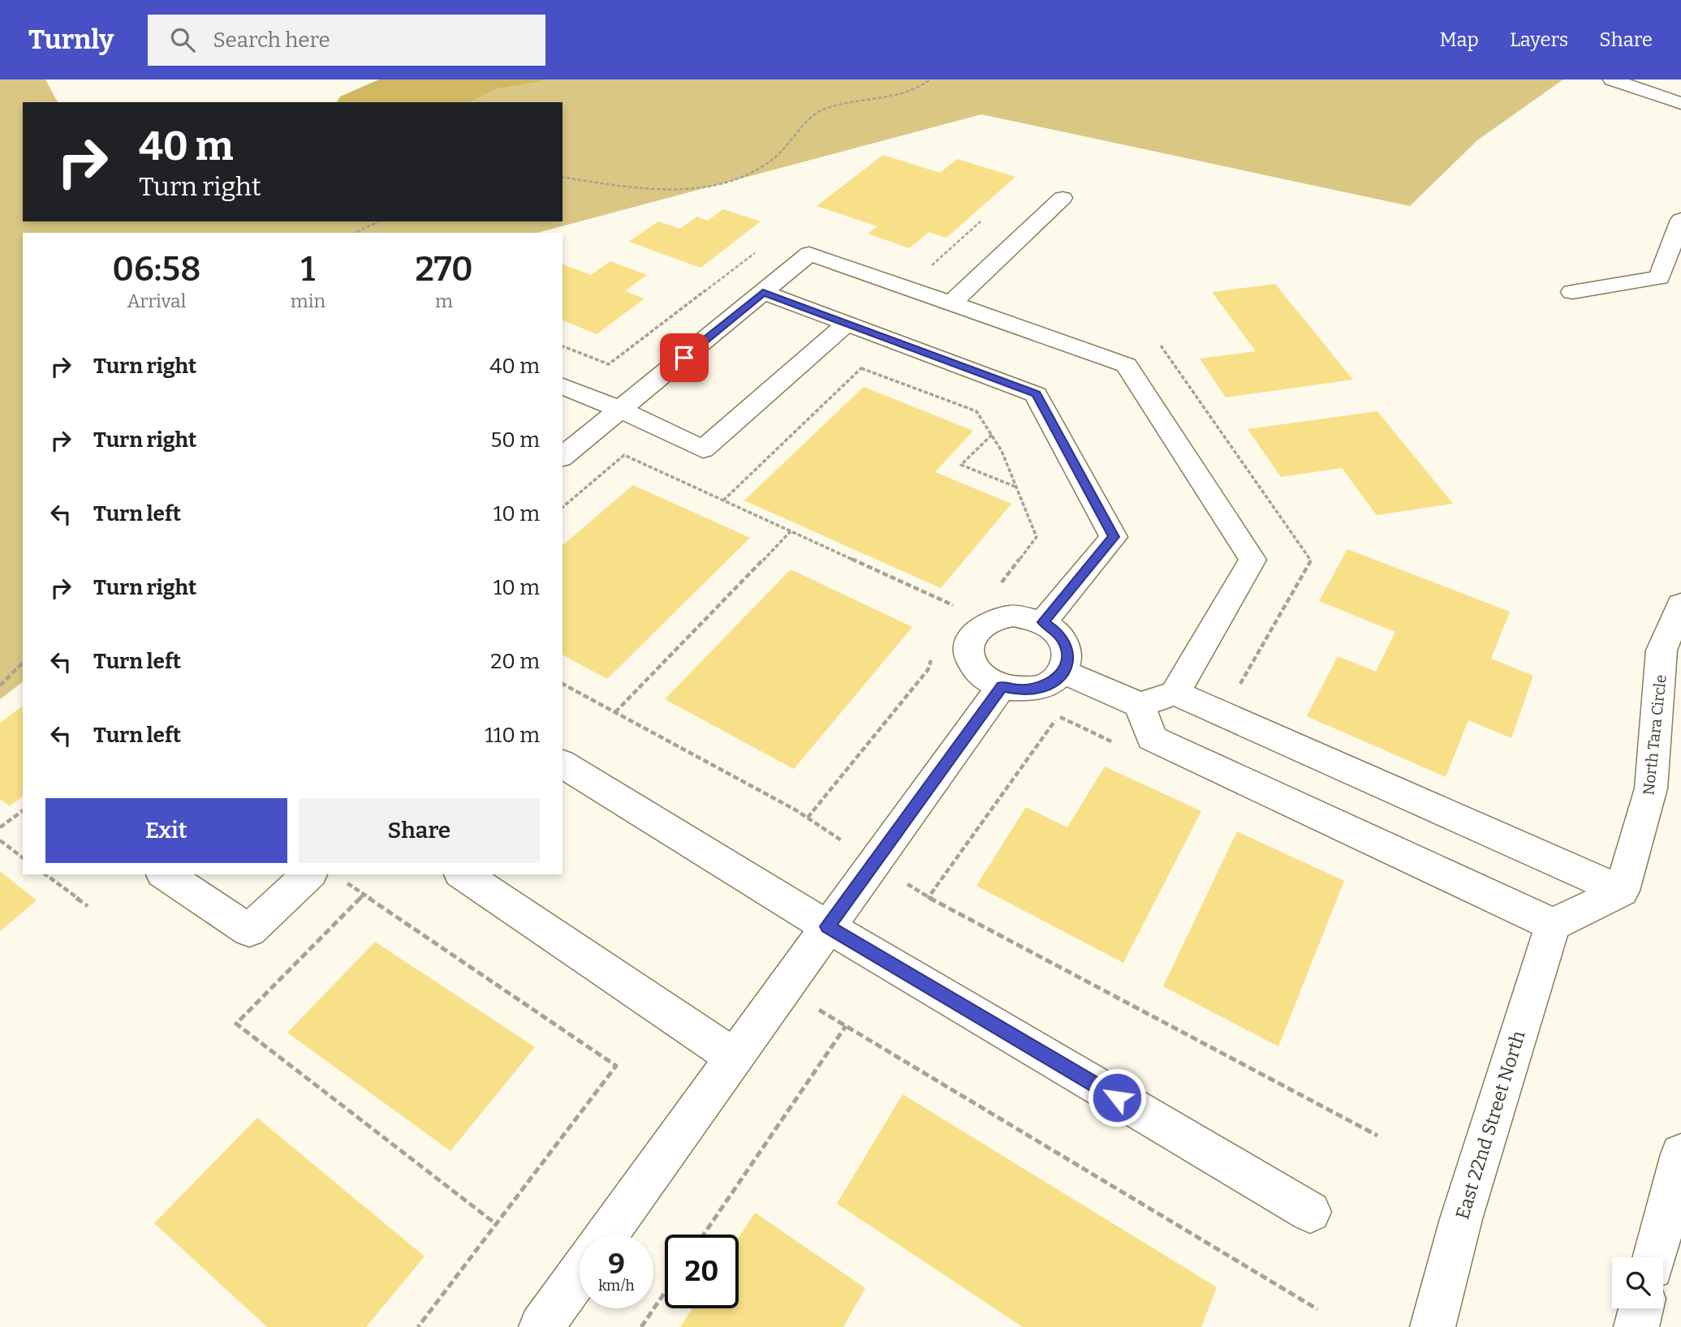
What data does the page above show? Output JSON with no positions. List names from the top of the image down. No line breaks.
{"streets":{"street":["North Tara Circle","East 22nd Street North"]},"page":{"header":"Turnly","search":"Search here","nav":["Map","Layers","Share"],"turn":["40 m","Turn right"],"eta":["06:58","Arrival","1","min","270","m"],"list":[{"name":"Turn right","value":"40 m"},{"name":"Turn right","value":"50 m"},{"name":"Turn left","value":"10 m"},{"name":"Turn right","value":"10 m"},{"name":"Turn left","value":"20 m"},{"name":"Turn left","value":"110 m"}],"buttons":["Exit","Share"],"speed":"9 km/h","limit":"20"}}
